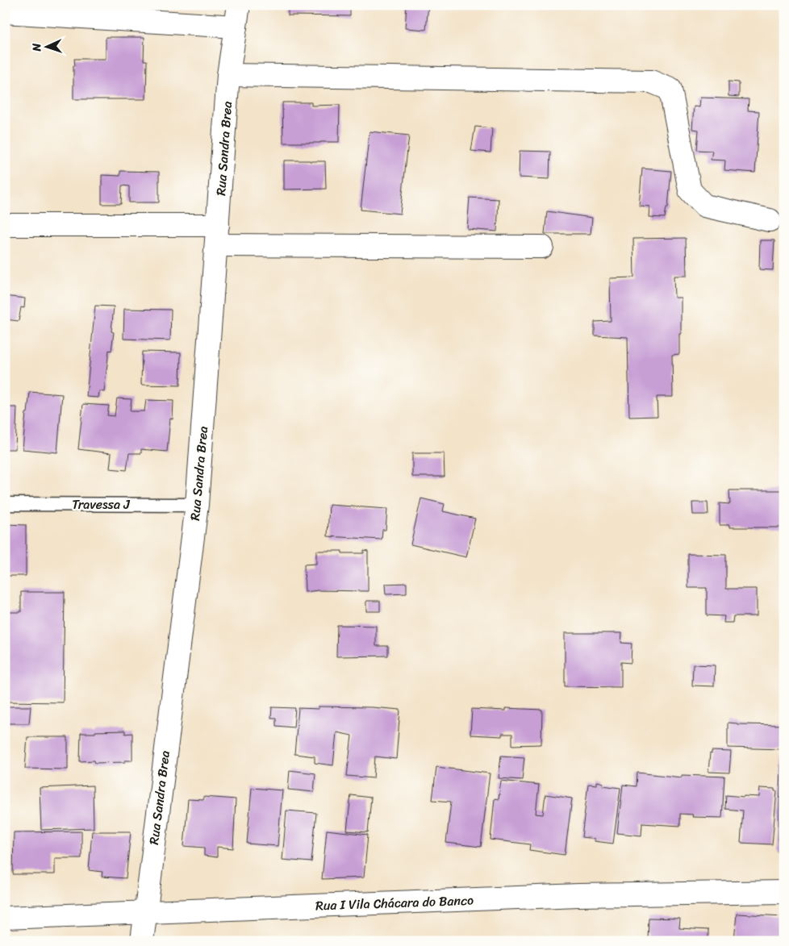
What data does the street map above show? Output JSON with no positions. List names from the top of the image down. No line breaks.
{"streets":{"street":["Rua Sandra Brea","Rua I Vila Chácara do Banco"],"lane":["Travessa J"]},"crossings":[["Rua Sandra Brea","Travessa J"],["Rua Sandra Brea","Rua I Vila Chácara do Banco"]],"north":"left"}
